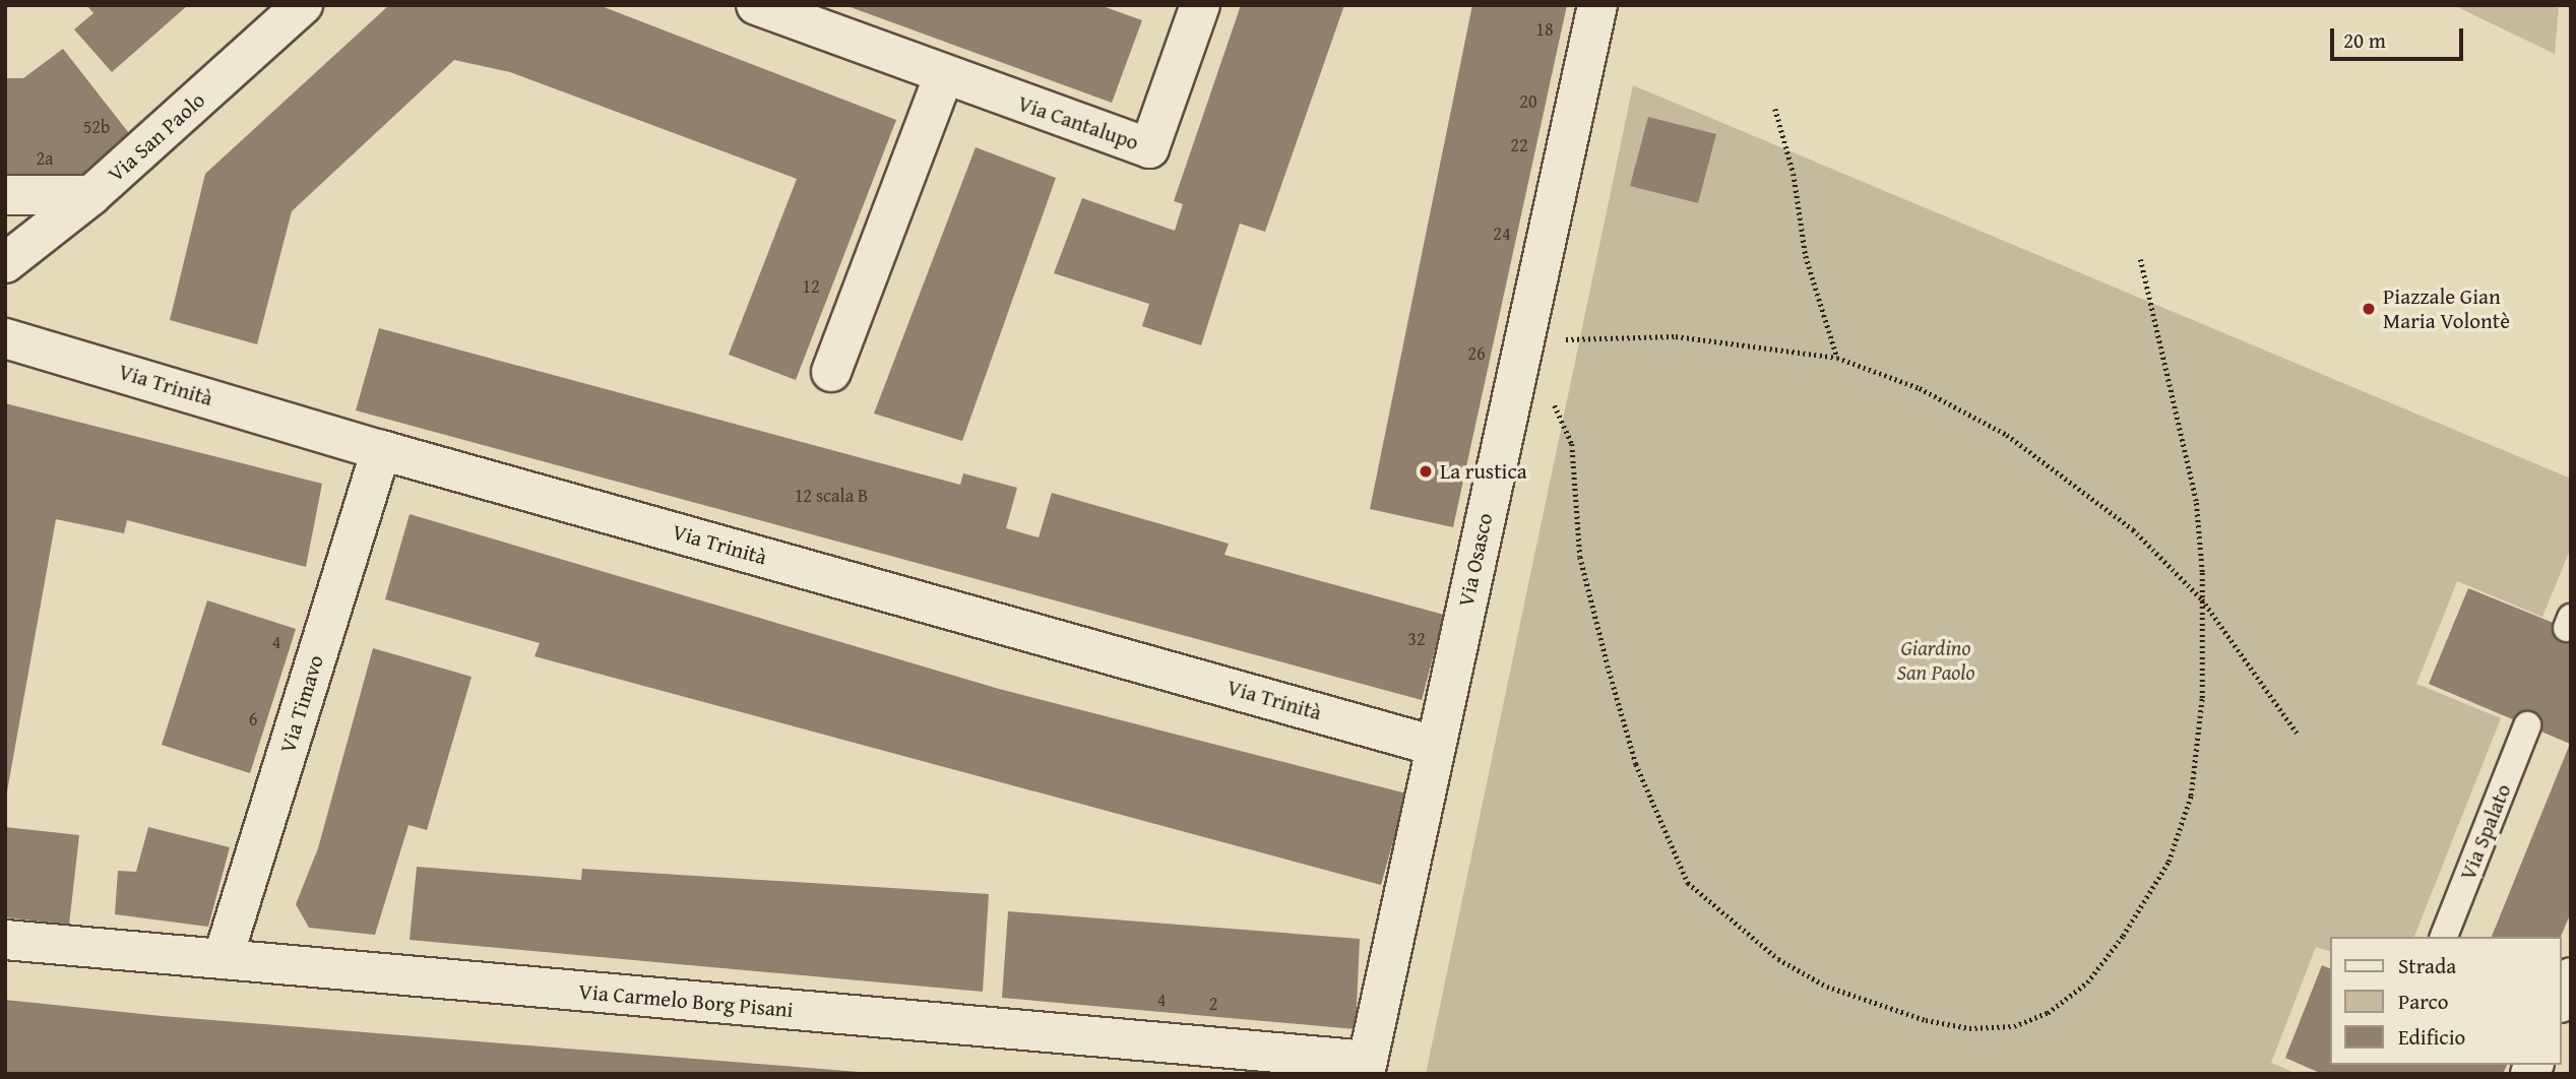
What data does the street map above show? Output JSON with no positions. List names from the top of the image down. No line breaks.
{"streets":{"street":["Via Cantalupo","Via San Paolo","Via Trinità","Via Osasco","Via Timavo","Via Carmelo Borg Pisani"],"lane":["Via Spalato"]},"crossings":[["Via Trinità","Via Osasco"],["Via Trinità","Via Timavo"],["Via Osasco","Via Carmelo Borg Pisani"],["Via Timavo","Via Carmelo Borg Pisani"]],"parks":["Giardino San Paolo"],"places":["Piazzale Gian Maria Volontè","La rustica"],"house_numbers":["18","20","52b","22","2a","24","12","26","12 scala B","32","4","6","4","2"],"legend":["Strada","Parco","Edificio"],"scale_bar":"20 m"}
